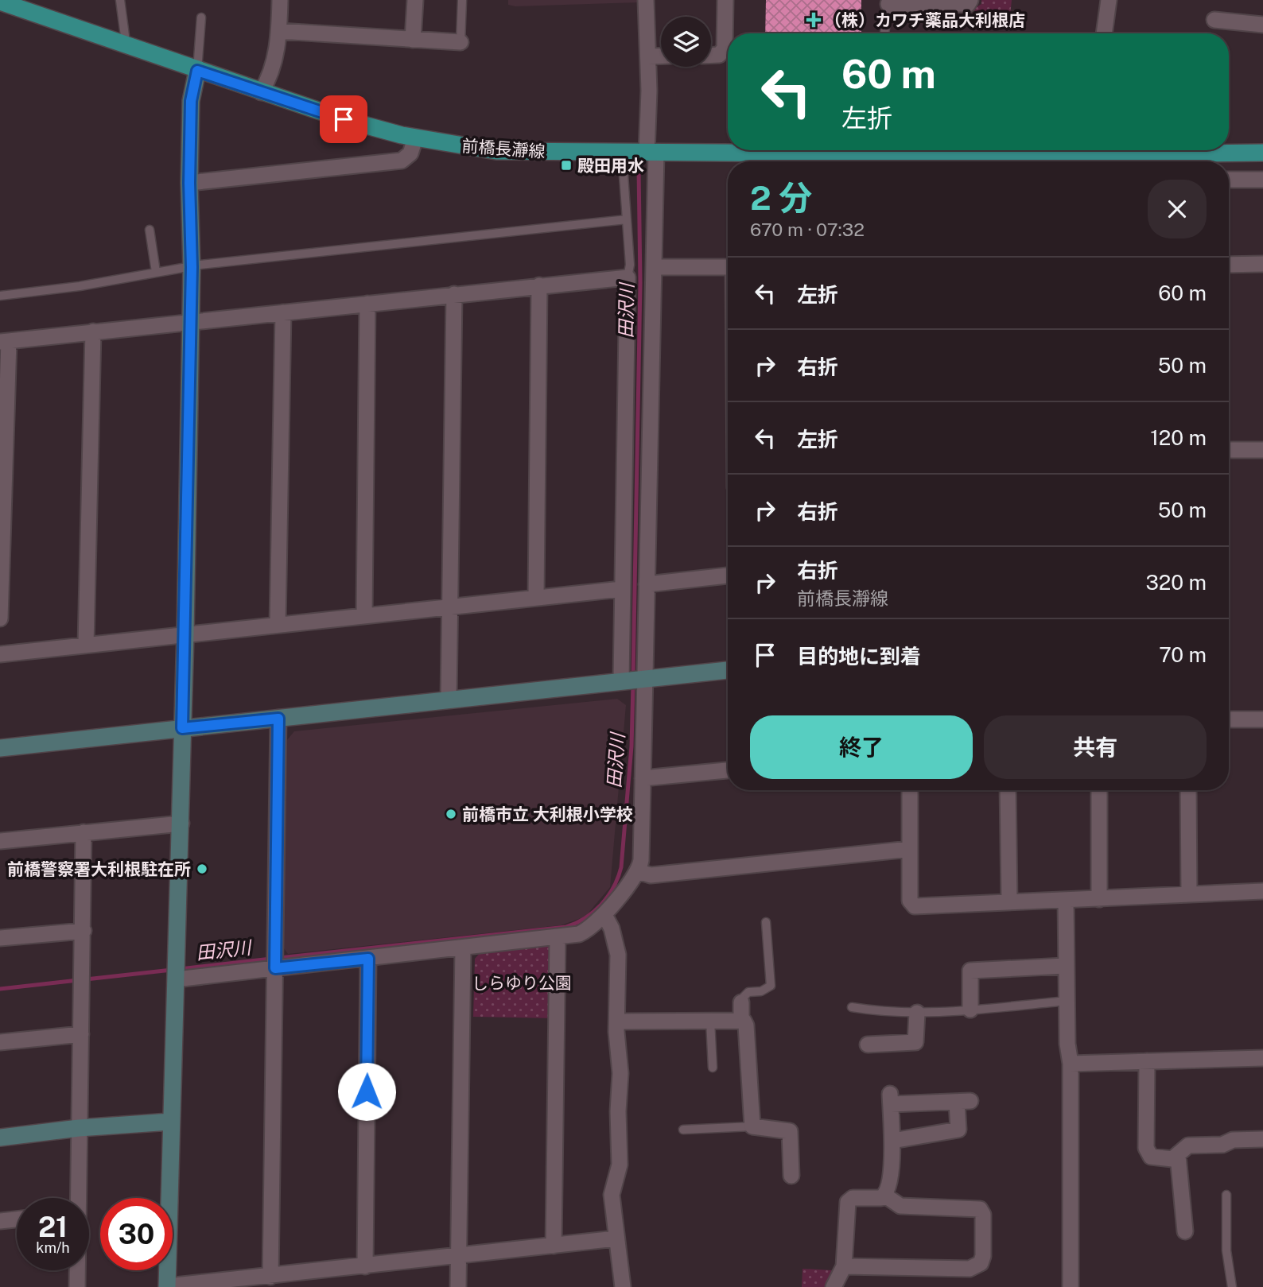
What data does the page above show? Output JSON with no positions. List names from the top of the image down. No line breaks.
{"streets":{"main road":["前橋長瀞線"]},"water":["田沢川"],"parks":["しらゆり公園"],"places":{"health":["（株）カワチ薬品大利根店"],"transit":["殿田用水"],"other":["前橋市立 大利根小学校","前橋警察署大利根駐在所"]},"page":{"turn":["60 m","左折"],"heading":["2 分","670 m · 07:32"],"list":[{"name":"左折","value":"60 m"},{"name":"右折","value":"50 m"},{"name":"左折","value":"120 m"},{"name":"右折","value":"50 m"},{"name":"右折","note":"前橋長瀞線","value":"320 m"},{"name":"目的地に到着","value":"70 m"}],"buttons":["終了","共有"],"speed":"21 km/h","limit":"30"}}
